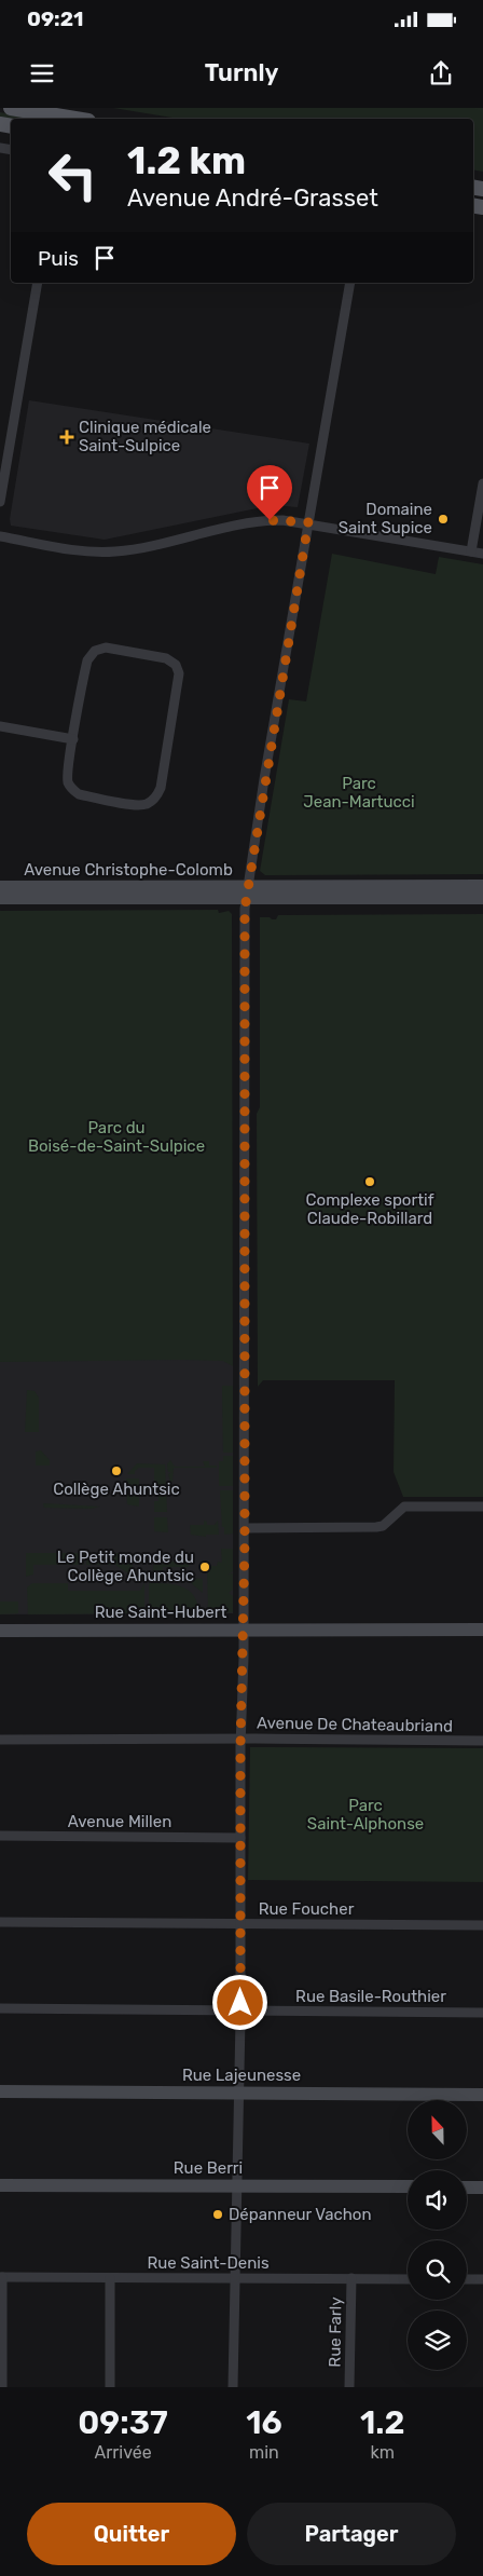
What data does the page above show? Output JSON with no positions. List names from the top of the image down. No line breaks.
{"streets":{"main road":["Avenue Christophe-Colomb","Rue Saint-Hubert","Rue Lajeunesse","Rue Berri"],"street":["Avenue De Chateaubriand","Avenue Millen","Rue Foucher","Rue Basile-Routhier","Rue Saint-Denis","Rue Farly"]},"crossings":[["Rue Saint-Denis","Rue Farly"]],"parks":["Parc Jean-Martucci","Parc du Boisé-de-Saint-Sulpice","Parc Saint-Alphonse"],"places":{"health":["Clinique médicale Saint-Sulpice"],"other":["Domaine Saint Supice","Complexe sportif Claude-Robillard","Collège Ahuntsic","Le Petit monde du Collège Ahuntsic","Dépanneur Vachon"]},"north":"top","page":{"status":"09:21","header":"Turnly","turn":["1.2 km","Avenue André-Grasset"],"then":"Puis","eta":["09:37","Arrivée","16","min","1.2","km"],"buttons":["Quitter","Partager"]}}
